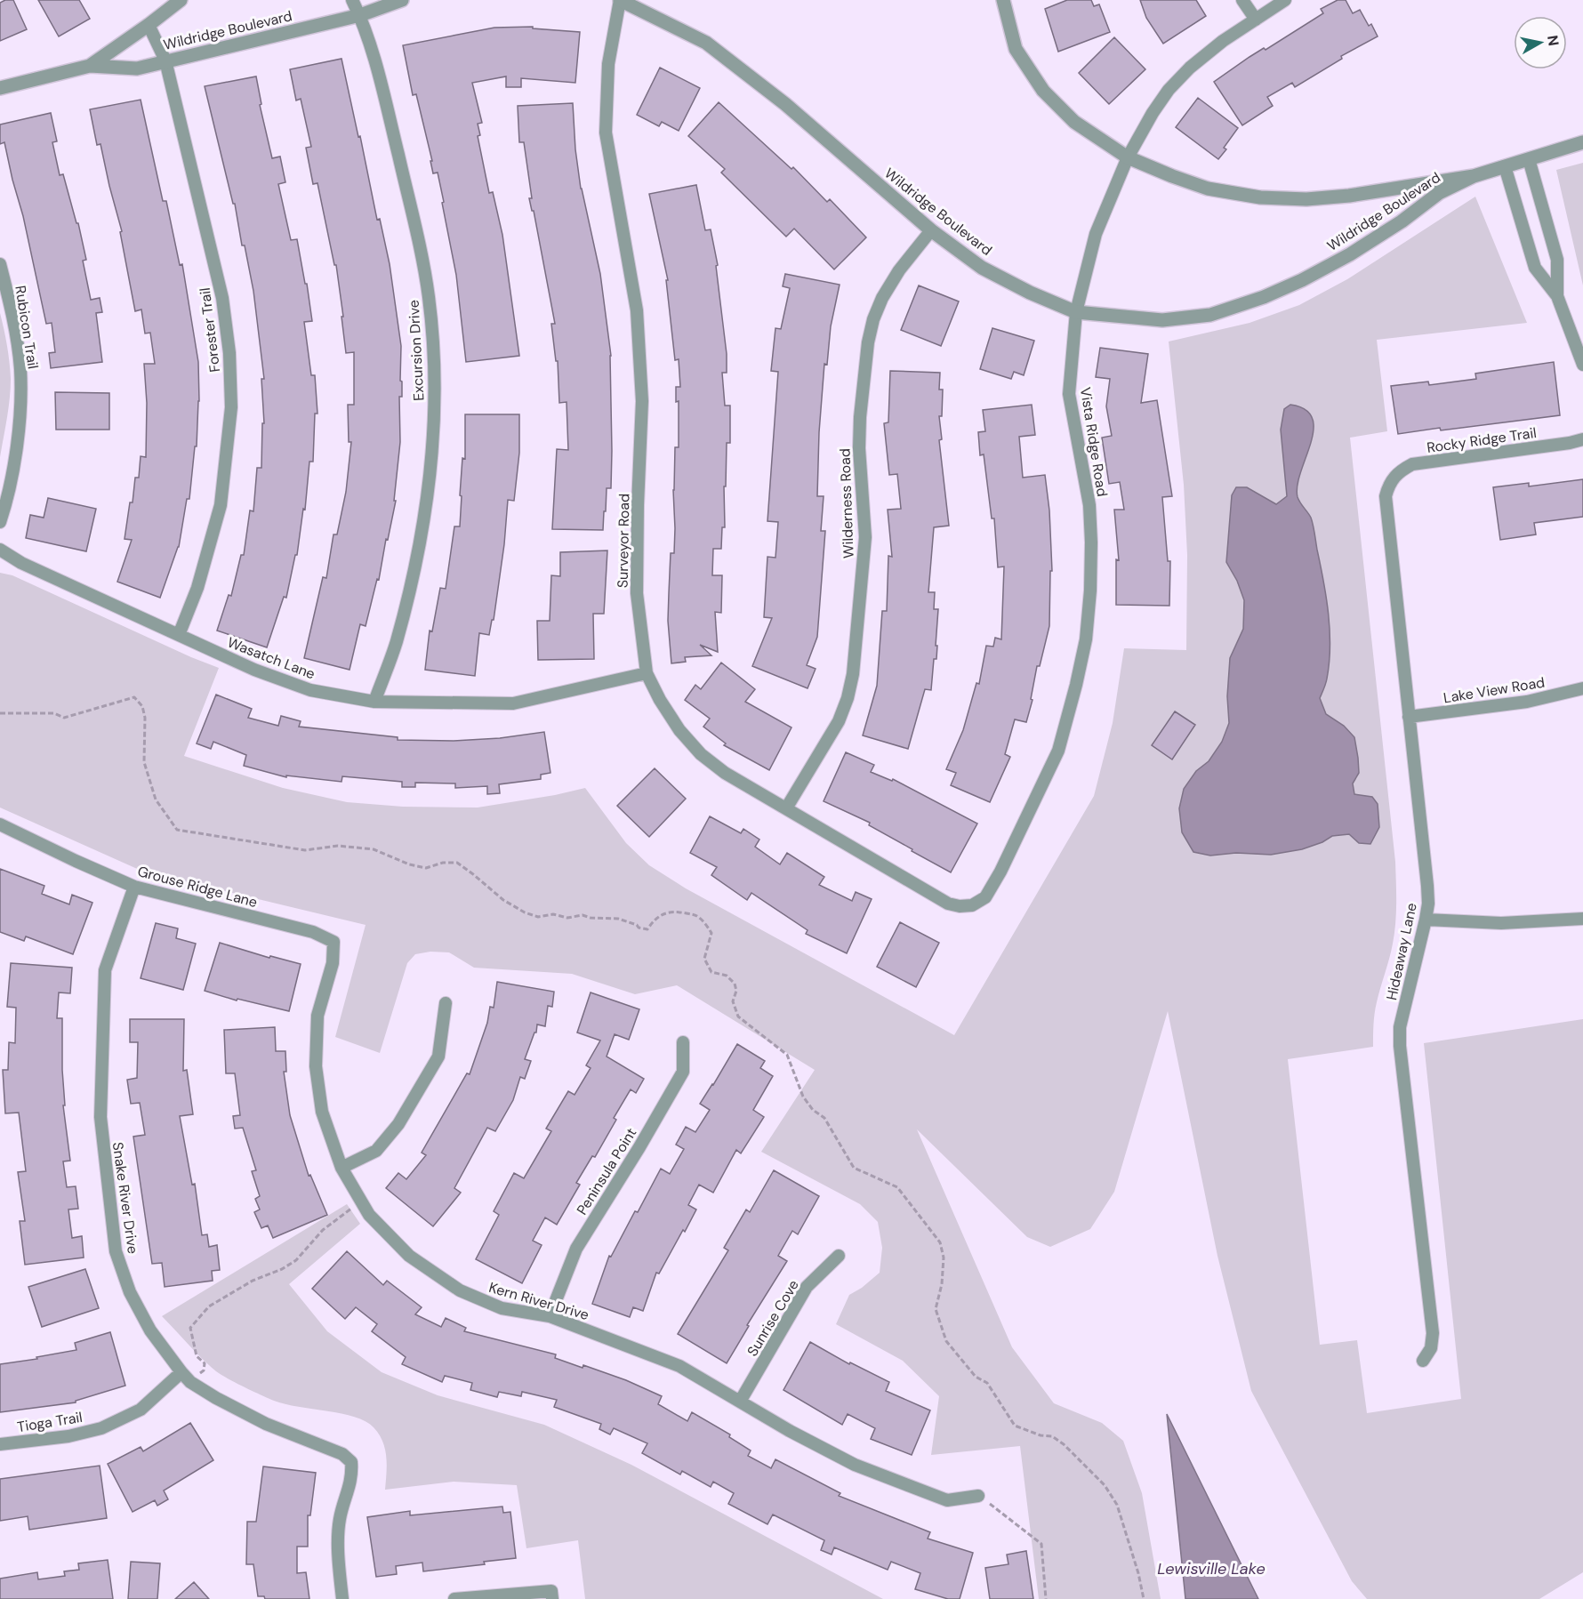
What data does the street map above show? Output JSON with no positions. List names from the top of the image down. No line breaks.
{"streets":{"street":["Wildridge Boulevard","Rubicon Trail","Forester Trail","Excursion Drive","Rocky Ridge Trail","Vista Ridge Road","Wilderness Road","Surveyor Road","Wasatch Lane","Lake View Road","Grouse Ridge Lane","Hideaway Lane","Peninsula Point","Snake River Drive","Kern River Drive","Sunrise Cove","Tioga Trail"]},"crossings":[["Wildridge Boulevard","Forester Trail"],["Wildridge Boulevard","Excursion Drive"],["Wildridge Boulevard","Vista Ridge Road"],["Wildridge Boulevard","Wilderness Road"],["Wildridge Boulevard","Surveyor Road"],["Forester Trail","Wasatch Lane"],["Excursion Drive","Wasatch Lane"],["Rocky Ridge Trail","Hideaway Lane"],["Vista Ridge Road","Surveyor Road"],["Wilderness Road","Surveyor Road"],["Surveyor Road","Wasatch Lane"],["Lake View Road","Hideaway Lane"],["Grouse Ridge Lane","Snake River Drive"],["Grouse Ridge Lane","Kern River Drive"],["Peninsula Point","Kern River Drive"],["Snake River Drive","Tioga Trail"],["Kern River Drive","Sunrise Cove"]],"water":["Lewisville Lake"],"north":"right"}
